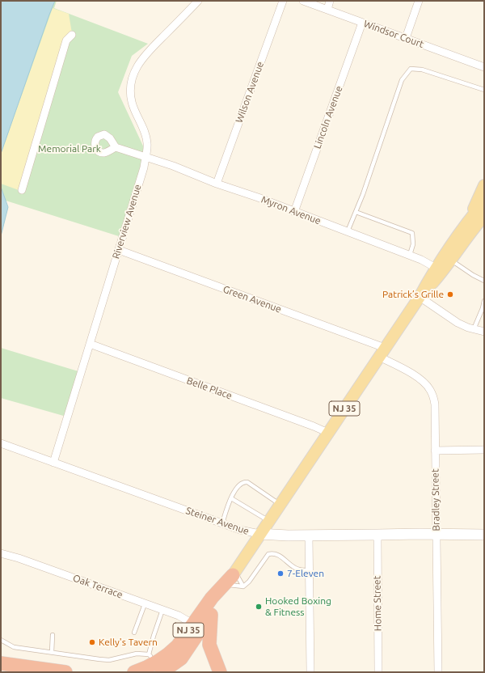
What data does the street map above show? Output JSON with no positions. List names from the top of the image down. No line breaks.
{"streets":{"highway":["NJ 35"],"street":["Windsor Court","Wilson Avenue","Lincoln Avenue","Myron Avenue","Riverview Avenue","Green Avenue","Belle Place","Bradley Street","Steiner Avenue","Oak Terrace","Home Street"]},"crossings":[["Windsor Court","Lincoln Avenue"],["Wilson Avenue","Myron Avenue"],["Lincoln Avenue","Myron Avenue"],["Myron Avenue","Riverview Avenue"],["Myron Avenue","NJ 35"],["Riverview Avenue","Green Avenue"],["Riverview Avenue","Belle Place"],["Riverview Avenue","Steiner Avenue"],["Green Avenue","NJ 35"],["Green Avenue","Bradley Street"],["Belle Place","NJ 35"],["NJ 35","Bradley Street"],["NJ 35","Steiner Avenue"],["NJ 35","Oak Terrace"],["Bradley Street","Steiner Avenue"],["Steiner Avenue","Home Street"]],"parks":["Memorial Park"],"places":["Patrick’s Grille","7-Eleven","Hooked Boxing & Fitness","Kelly's Tavern"]}
